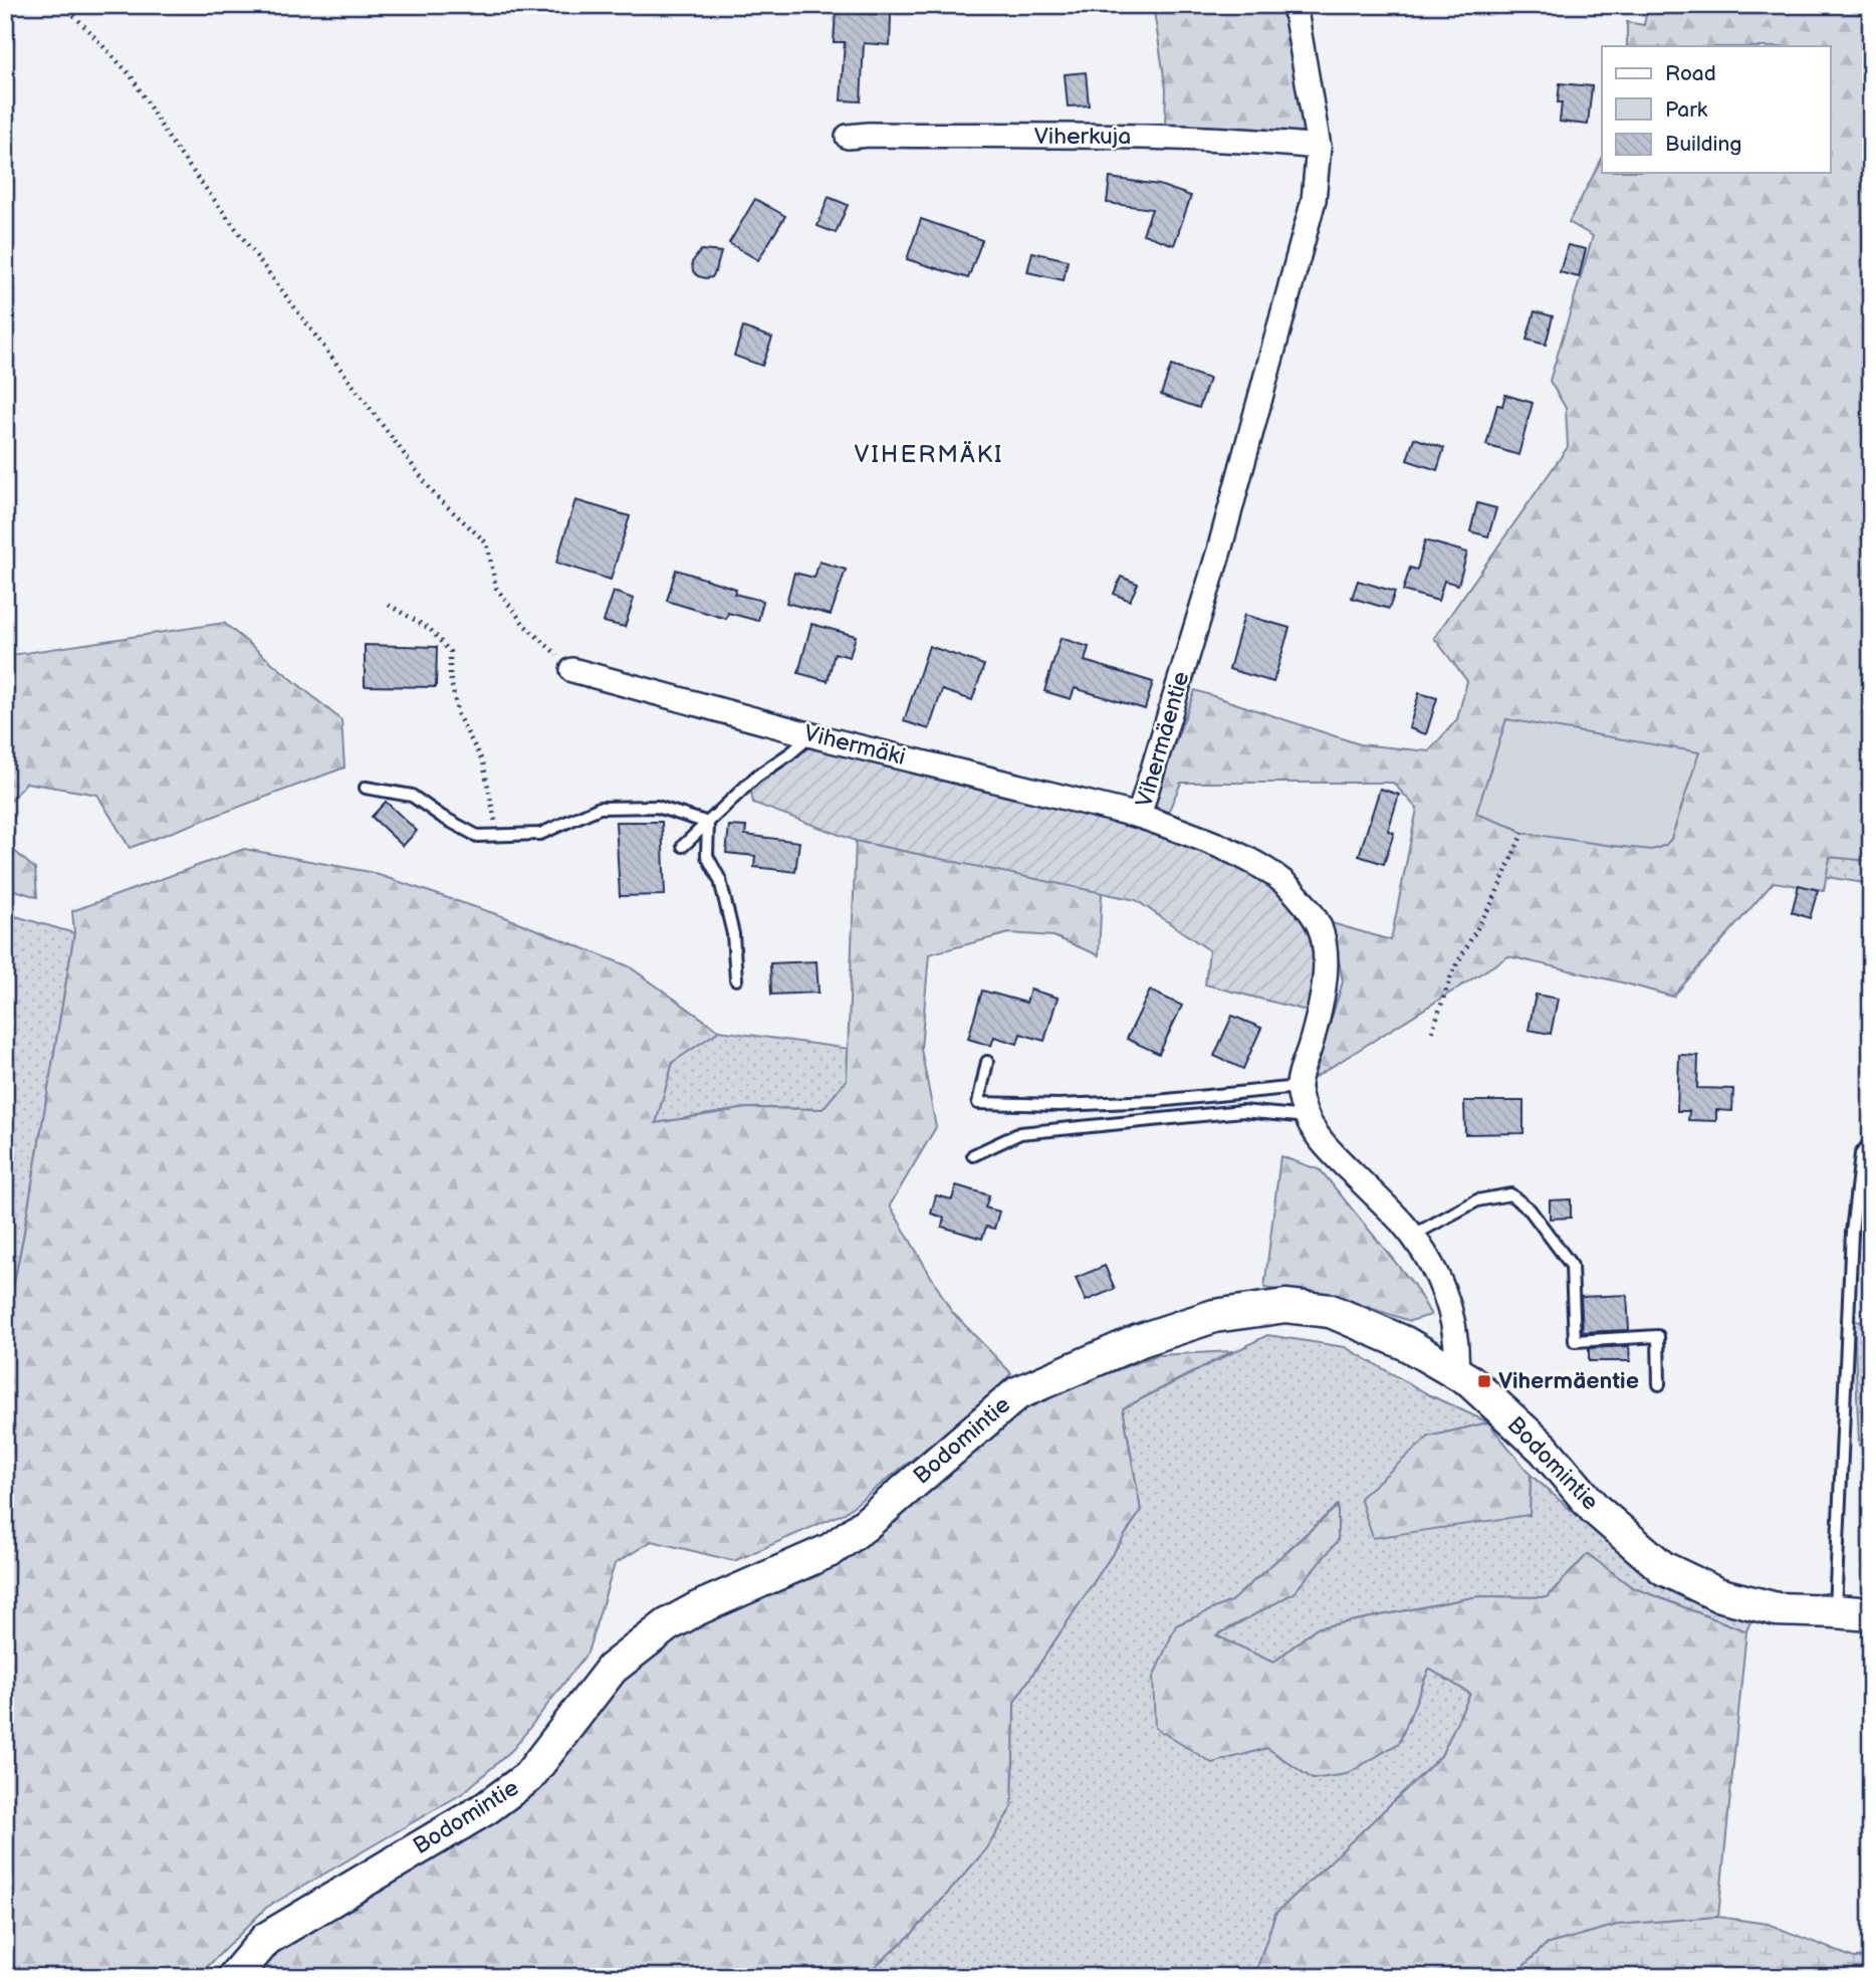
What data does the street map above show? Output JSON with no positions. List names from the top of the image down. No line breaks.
{"streets":{"street":["Viherkuja","Vihermäentie","Vihermäki","Bodomintie"]},"crossings":[["Viherkuja","Vihermäentie"],["Vihermäentie","Vihermäki"]],"districts":["VIHERMÄKI"],"places":{"transit":["Vihermäentie"]},"legend":["Road","Park","Building"]}
